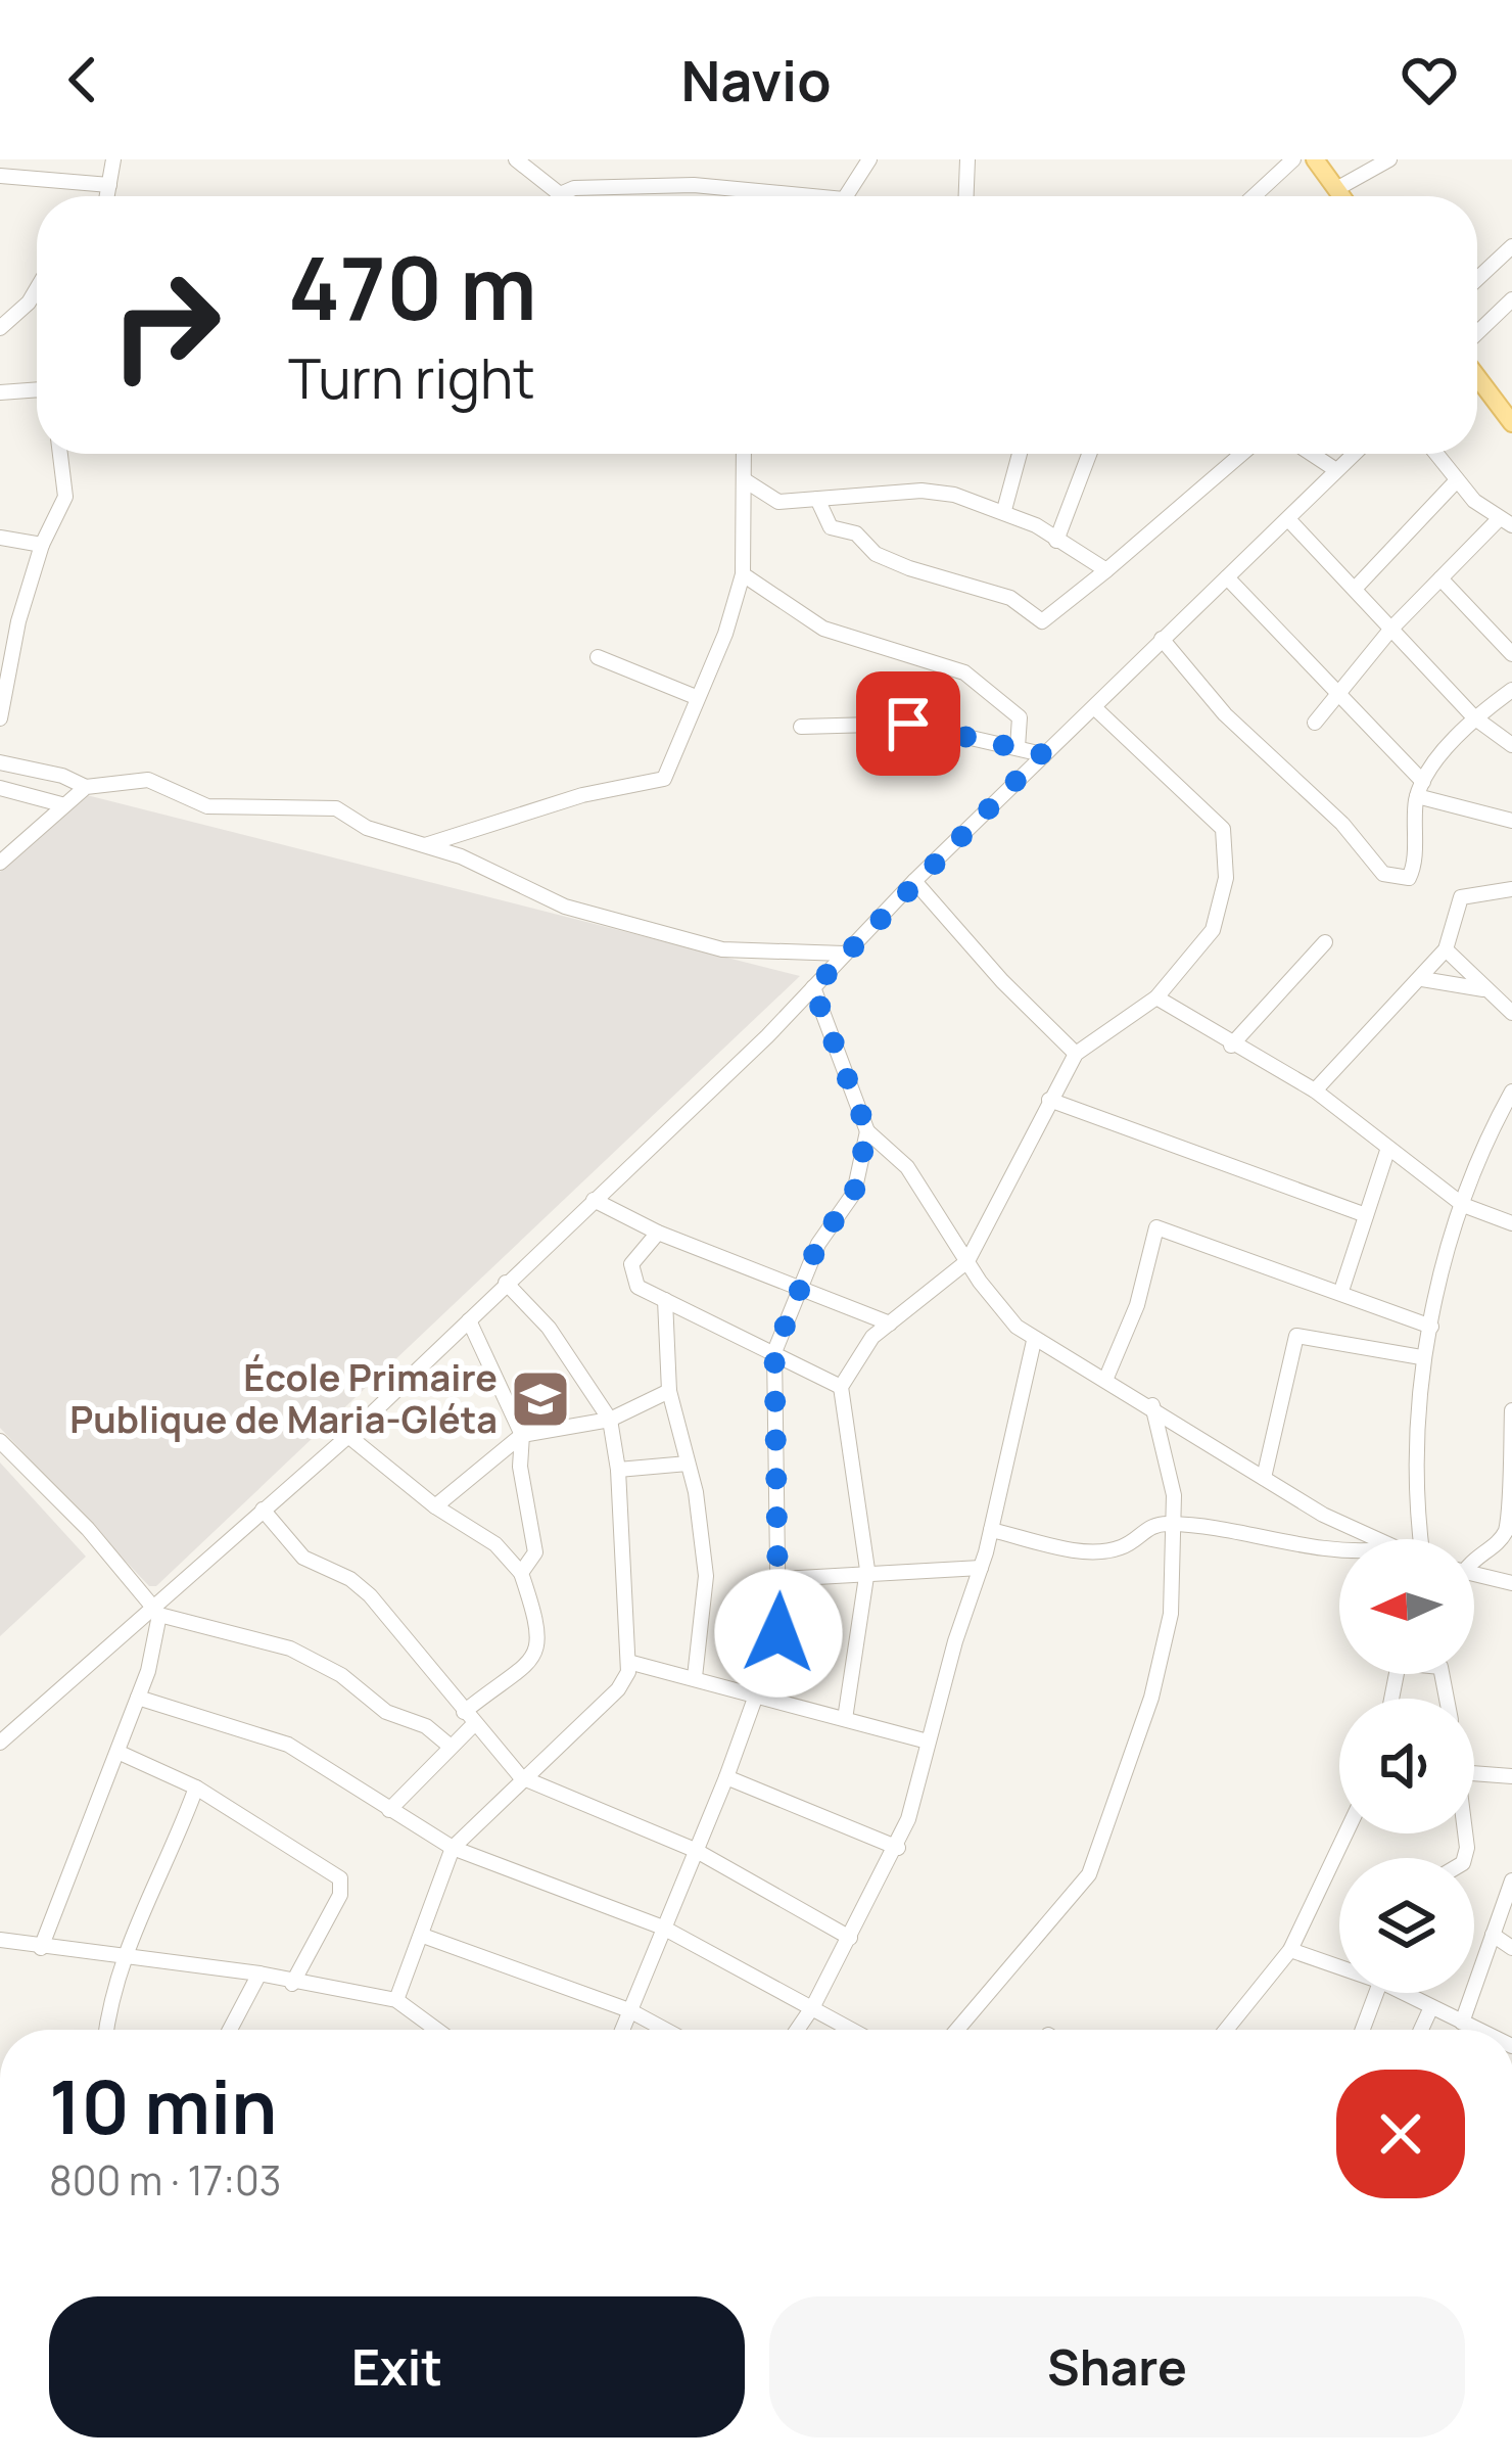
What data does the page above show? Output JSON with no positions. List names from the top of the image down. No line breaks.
{"places":{"school or university":["École Primaire Publique de Maria-Gléta"]},"north":"left","page":{"header":"Navio","turn":["470 m","Turn right"],"heading":["10 min","800 m · 17:03"],"buttons":["Exit","Share"]}}
